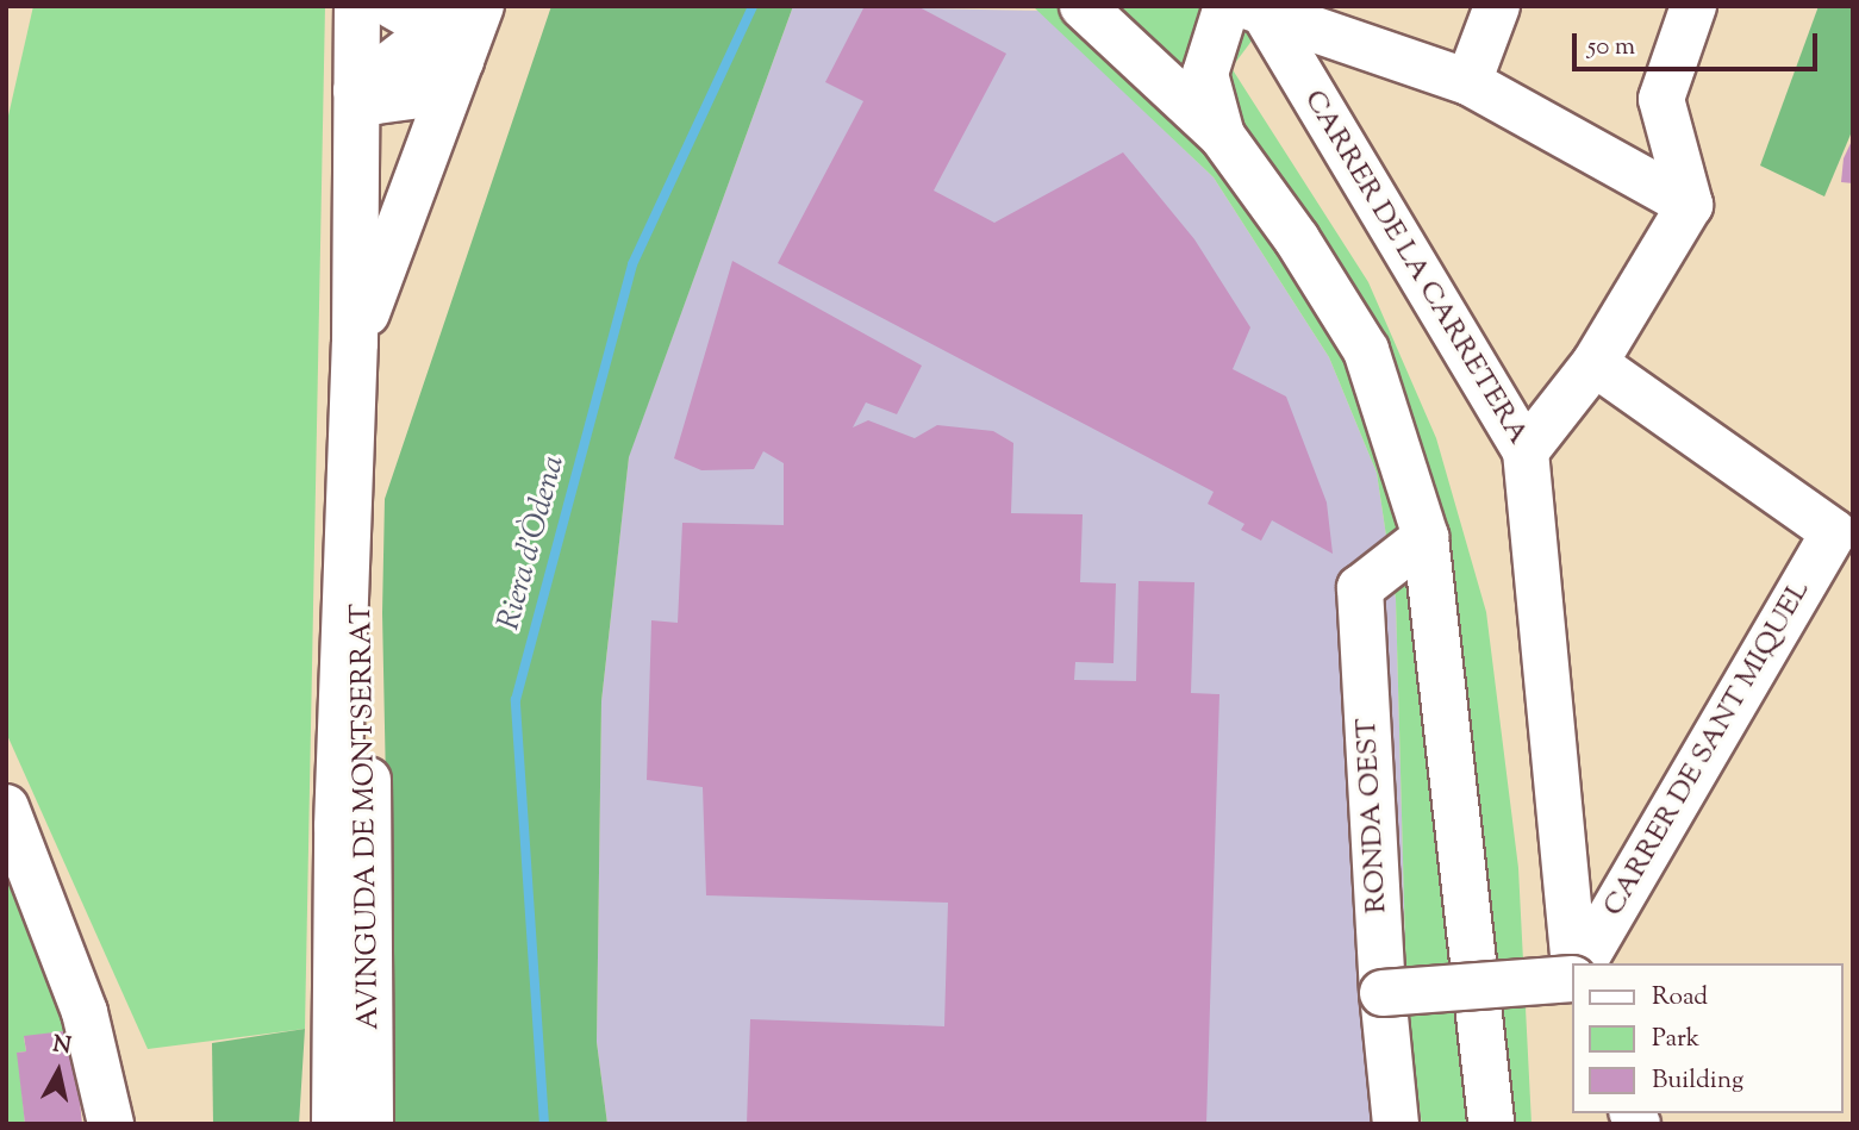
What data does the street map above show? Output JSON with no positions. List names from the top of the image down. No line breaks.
{"streets":{"street":["CARRER DE LA CARRETERA","CARRER DE SANT MIQUEL","RONDA OEST","AVINGUDA DE MONTSERRAT"]},"crossings":[["CARRER DE LA CARRETERA","CARRER DE SANT MIQUEL"]],"water":["Riera d'Òdena"],"legend":["Road","Park","Building"],"scale_bar":"50 m","north":"top"}
